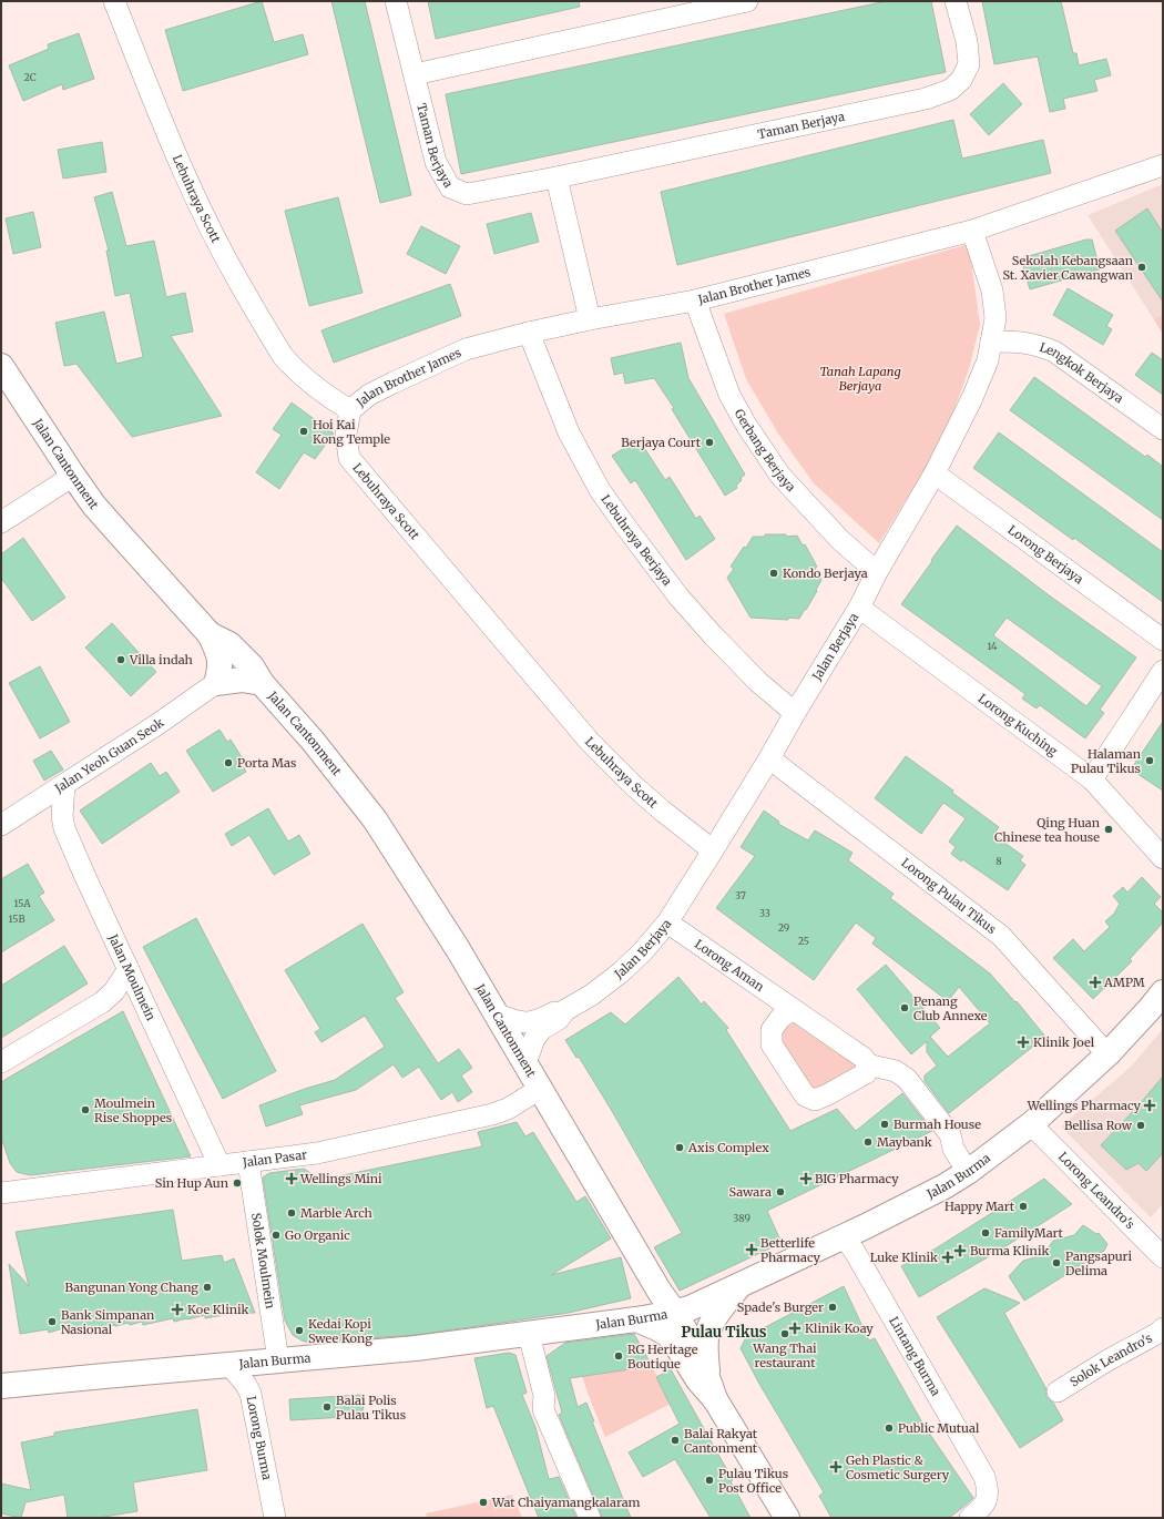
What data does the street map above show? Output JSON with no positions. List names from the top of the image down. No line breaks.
{"streets":{"main road":["Jalan Cantonment","Jalan Burma"],"street":["Taman Berjaya","Lebuhraya Scott","Jalan Brother James","Lengkok Berjaya","Gerbang Berjaya","Lebuhraya Berjaya","Lorong Berjaya","Jalan Berjaya","Lorong Kuching","Jalan Yeoh Guan Seok","Lorong Pulau Tikus","Lorong Aman","Jalan Moulmein","Jalan Pasar","Lorong Leandro's","Solok Moulmein","Lintang Burma","Solok Leandro's","Lorong Burma"]},"crossings":[["Lebuhraya Scott","Jalan Brother James"],["Lebuhraya Scott","Jalan Berjaya"],["Jalan Brother James","Gerbang Berjaya"],["Jalan Brother James","Lebuhraya Berjaya"],["Jalan Brother James","Jalan Berjaya"],["Lengkok Berjaya","Jalan Berjaya"],["Gerbang Berjaya","Jalan Berjaya"],["Jalan Cantonment","Jalan Berjaya"],["Jalan Cantonment","Jalan Yeoh Guan Seok"],["Jalan Cantonment","Jalan Pasar"],["Jalan Cantonment","Jalan Burma"],["Lebuhraya Berjaya","Jalan Berjaya"],["Lorong Berjaya","Jalan Berjaya"],["Jalan Berjaya","Lorong Kuching"],["Jalan Berjaya","Lorong Pulau Tikus"],["Jalan Berjaya","Lorong Aman"],["Jalan Yeoh Guan Seok","Jalan Moulmein"],["Lorong Pulau Tikus","Jalan Burma"],["Jalan Moulmein","Jalan Pasar"],["Jalan Pasar","Solok Moulmein"],["Jalan Burma","Lorong Leandro's"],["Jalan Burma","Solok Moulmein"],["Jalan Burma","Lintang Burma"],["Jalan Burma","Lorong Burma"]],"districts":["Pulau Tikus"],"parks":["Tanah Lapang Berjaya"],"places":{"other":["Sekolah Kebangsaan St. Xavier Cawangwan","Hoi Kai Kong Temple","Berjaya Court","Kondo Berjaya","Villa indah","Halaman Pulau Tikus","Porta Mas","Qing Huan Chinese tea house","Penang Club Annexe","Moulmein Rise Shoppes","Burmah House","Bellisa Row","Maybank","Axis Complex","Sin Hup Aun","Sawara","Happy Mart","Marble Arch","FamilyMart","Go Organic","Pangsapuri Delima","Bangunan Yong Chang","Spade's Burger","Bank Simpanan Nasional","Kedai Kopi Swee Kong","Wang Thai restaurant","RG Heritage Boutique","Balai Polis Pulau Tikus","Public Mutual","Balai Rakyat Cantonment","Pulau Tikus Post Office","Wat Chaiyamangkalaram"],"health":["AMPM","Klinik Joel","Wellings Pharmacy","Wellings Mini","BIG Pharmacy","Betterlife Pharmacy","Burma Klinik","Luke Klinik","Koe Klinik","Klinik Koay","Geh Plastic & Cosmetic Surgery"]},"house_numbers":["2C","14","8","37","15A","33","15B","29","25","389"]}
